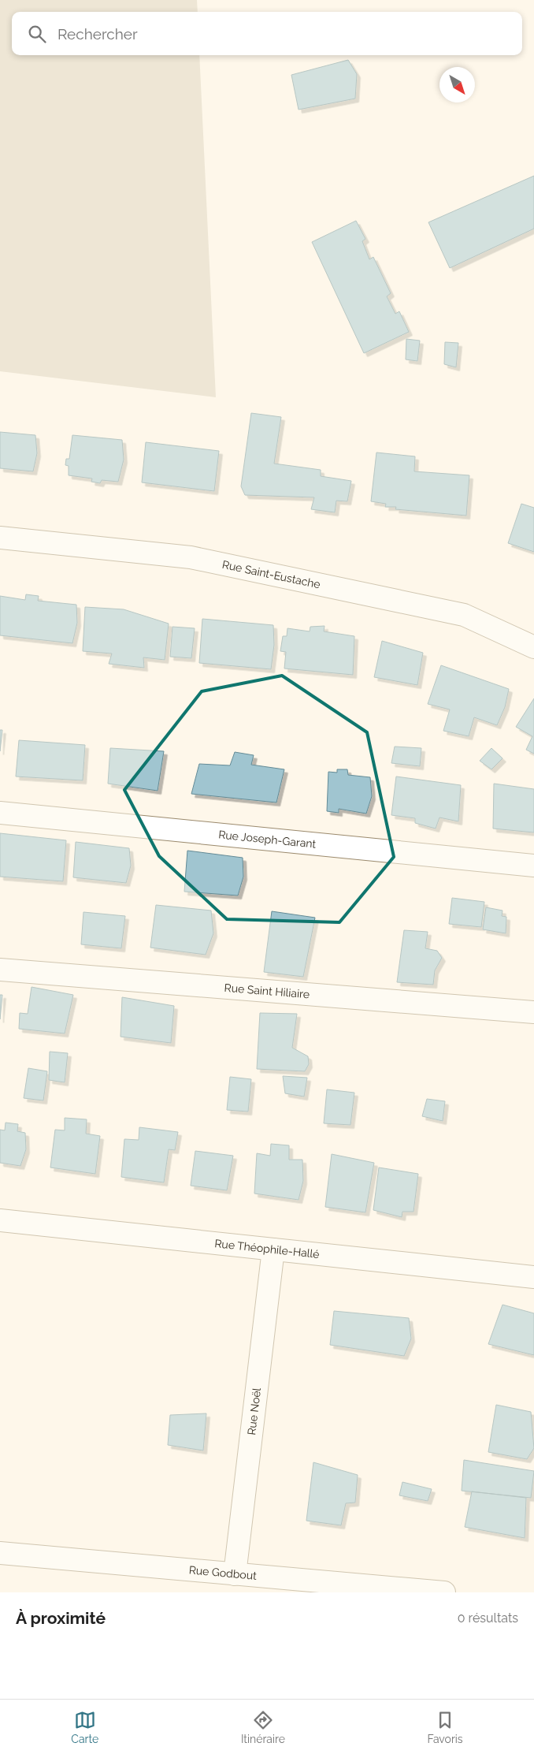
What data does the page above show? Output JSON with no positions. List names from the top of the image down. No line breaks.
{"streets":{"street":["Rue Saint-Eustache","Rue Joseph-Garant","Rue Saint Hiliaire","Rue Théophile-Hallé","Rue Noël","Rue Godbout"]},"crossings":[["Rue Théophile-Hallé","Rue Noël"],["Rue Noël","Rue Godbout"]],"north":"bottom right","page":{"search":"Rechercher","heading":["À proximité","0 résultats"],"nav":["Carte","Itinéraire","Favoris"]}}
